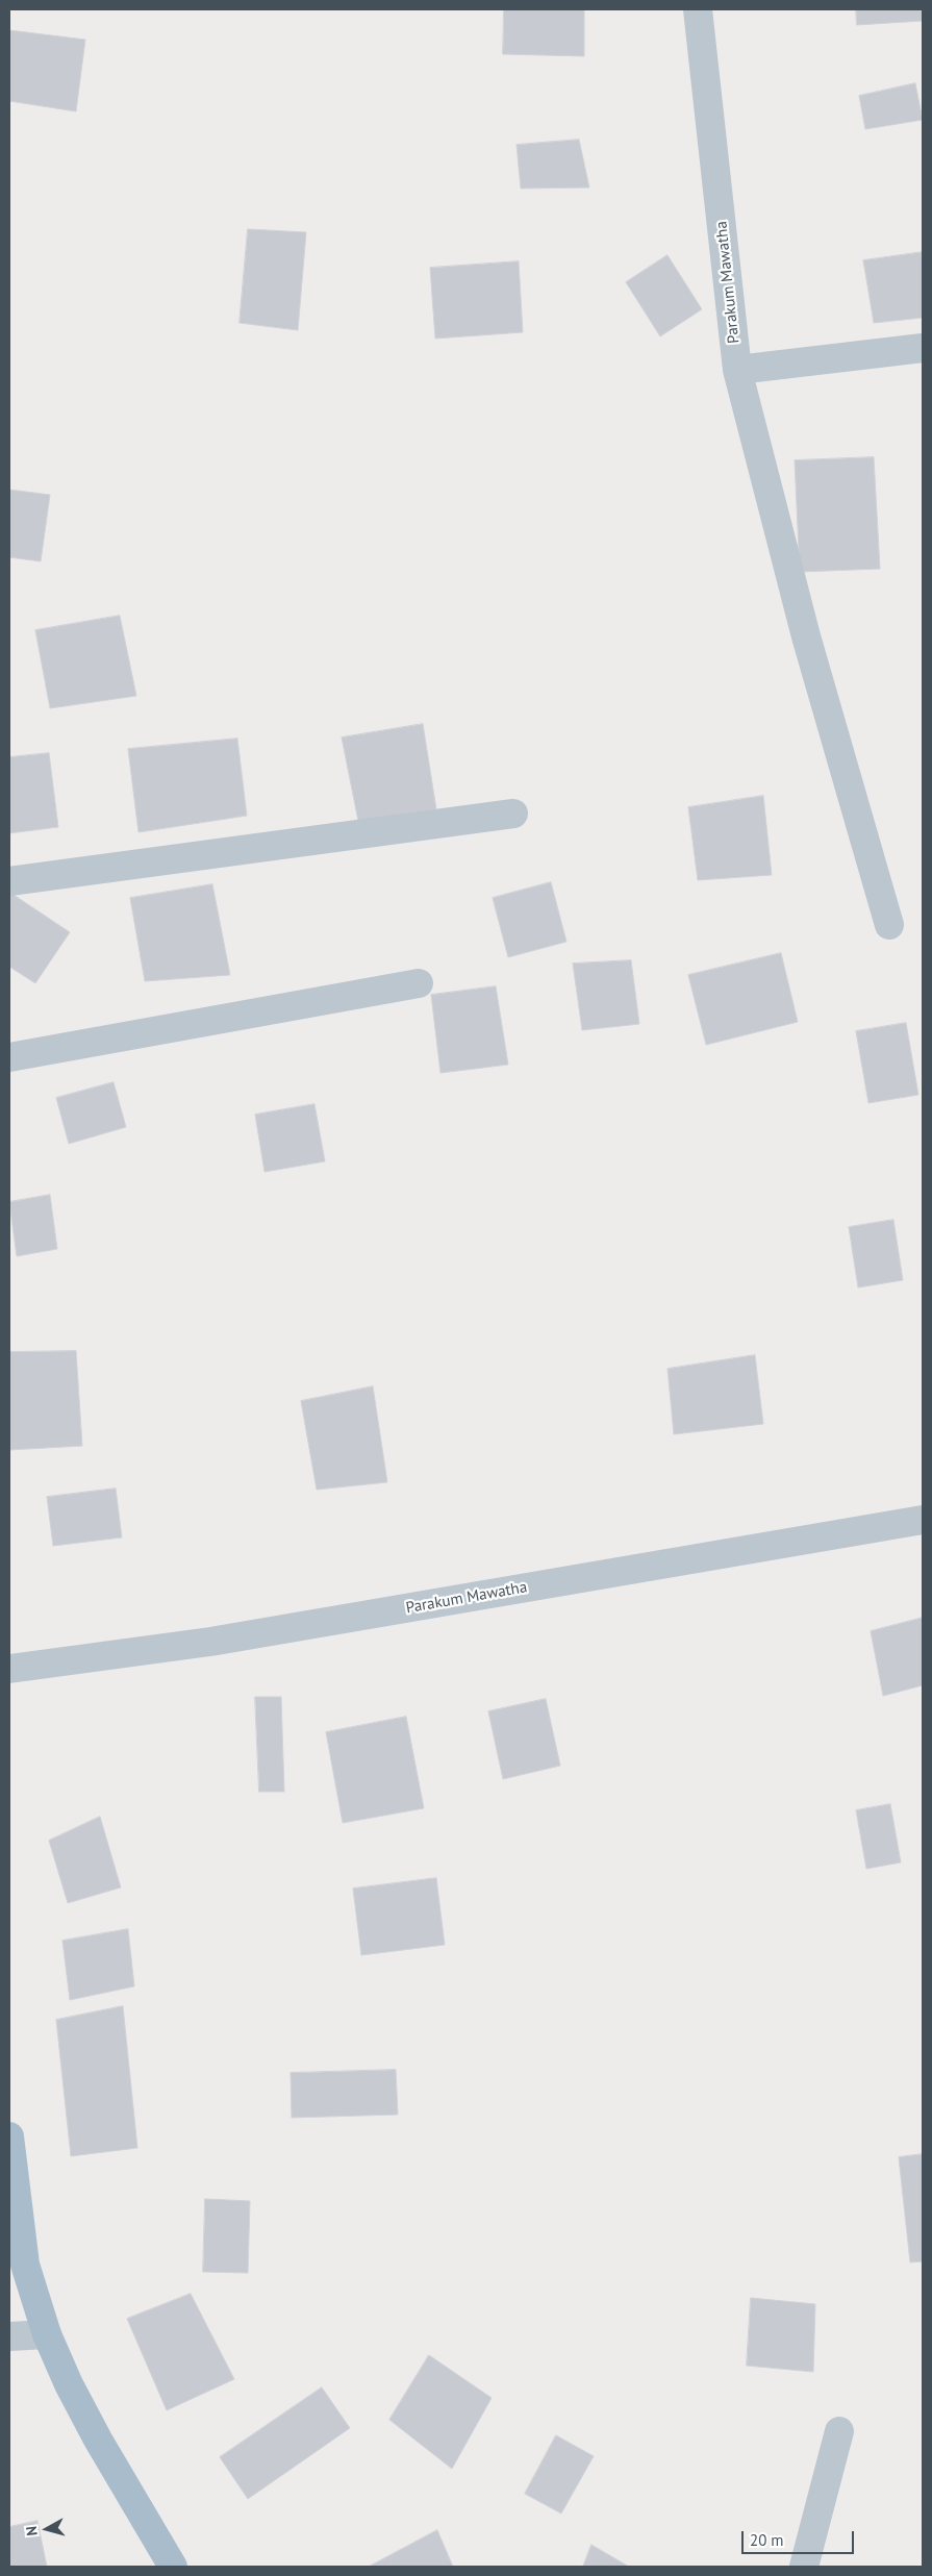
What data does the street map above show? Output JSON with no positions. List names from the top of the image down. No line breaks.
{"streets":{"street":["Parakum Mawatha"]},"scale_bar":"20 m","north":"left"}
